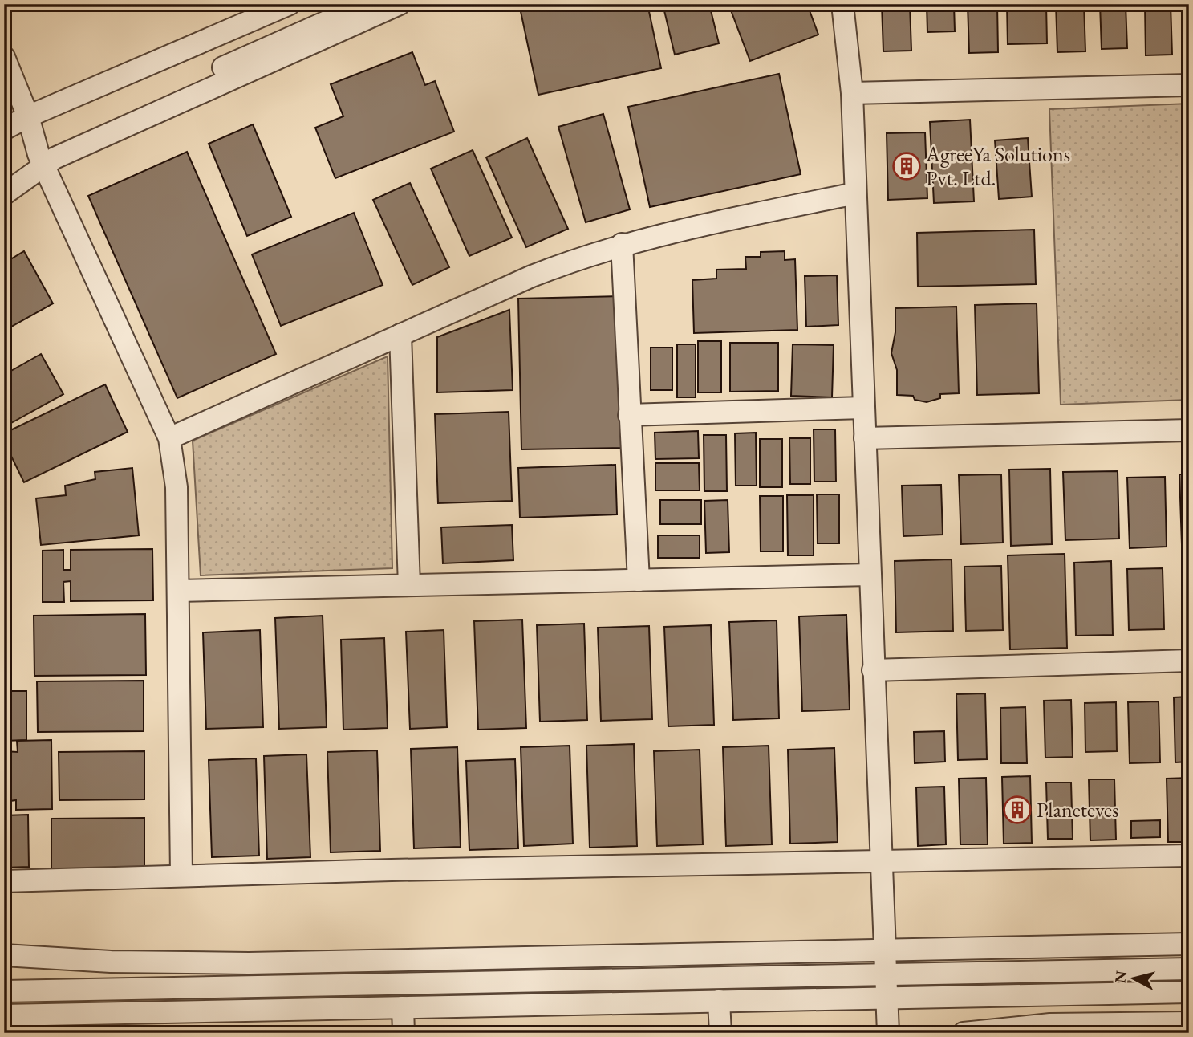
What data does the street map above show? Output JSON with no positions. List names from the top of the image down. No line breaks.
{"places":{"building":["AgreeYa Solutions Pvt. Ltd.","Planeteves"]},"north":"left"}
